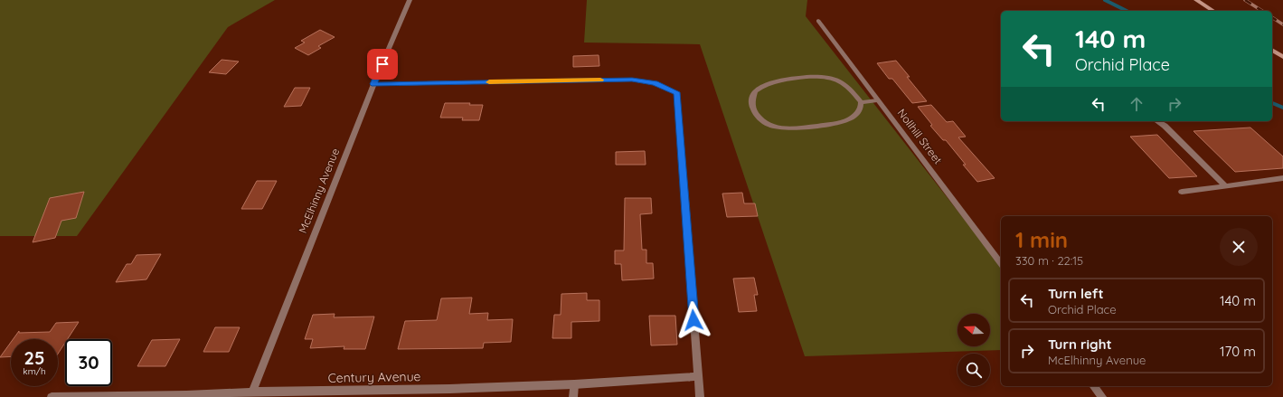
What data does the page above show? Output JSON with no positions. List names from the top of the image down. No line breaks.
{"streets":{"street":["Nollhill Street","McElhinny Avenue","Century Avenue"]},"crossings":[["McElhinny Avenue","Century Avenue"]],"north":"left","page":{"turn":["140 m","Orchid Place"],"heading":["1 min","330 m · 22:15"],"list":[{"name":"Turn left","note":"Orchid Place","value":"140 m"},{"name":"Turn right","note":"McElhinny Avenue","value":"170 m"}],"speed":"25 km/h","limit":"30"}}
